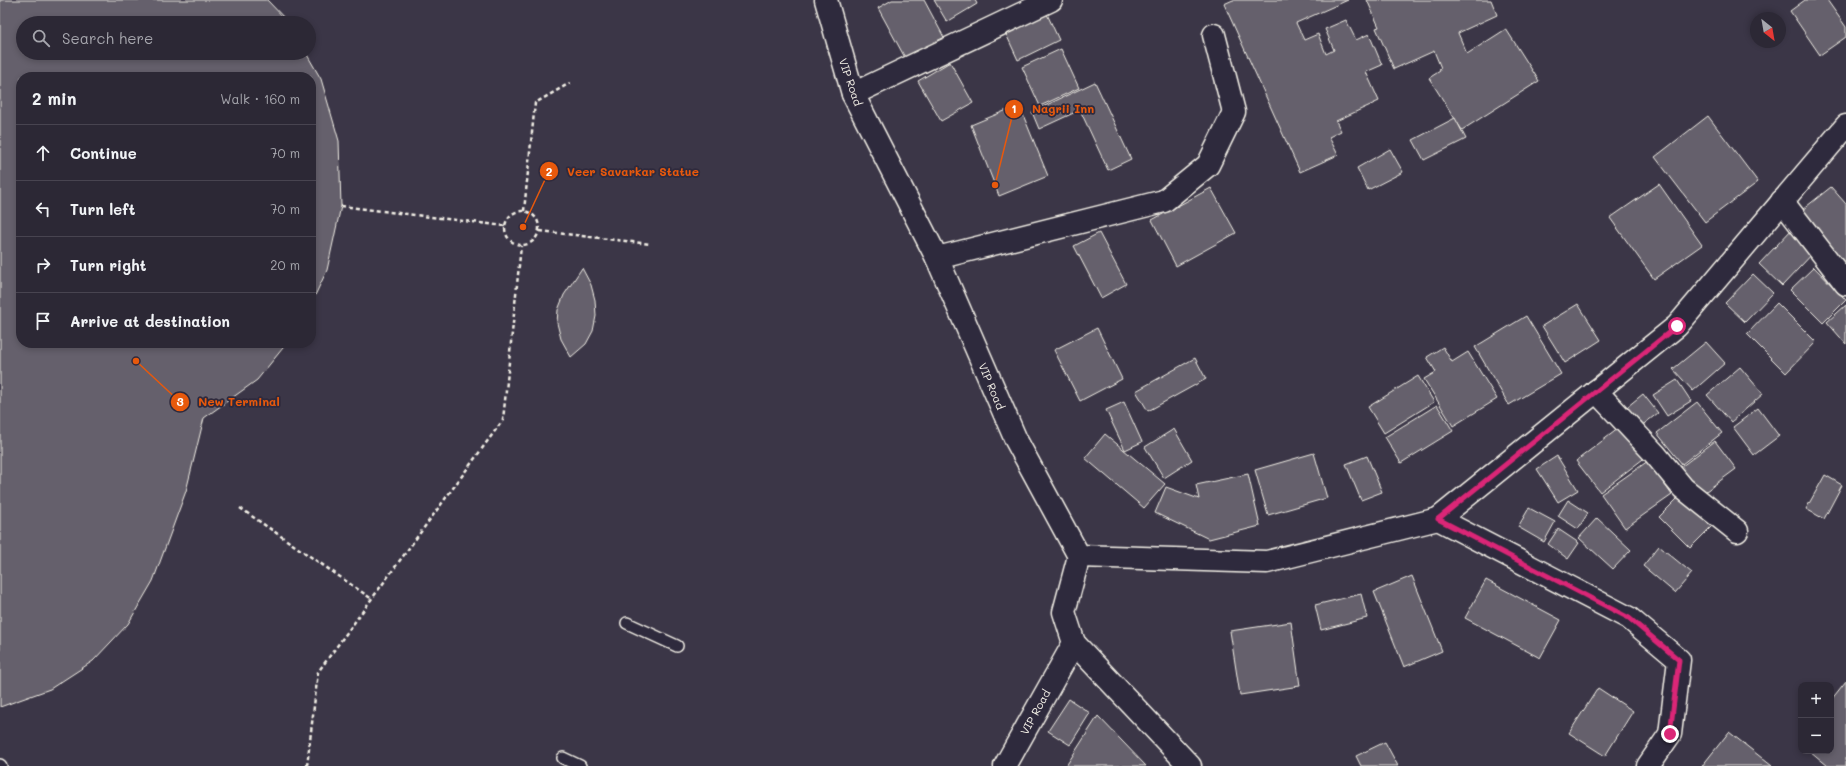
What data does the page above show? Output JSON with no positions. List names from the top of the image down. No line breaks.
{"streets":{"main road":["VIP Road"]},"places":["Nagrii Inn","Veer Savarkar Statue","New Terminal"],"north":"bottom right","page":{"search":"Search here","heading":["2 min","Walk · 160 m"],"list":[["Continue","70 m"],["Turn left","70 m"],["Turn right","20 m"],"Arrive at destination"],"map_buttons":["+","−"]}}
